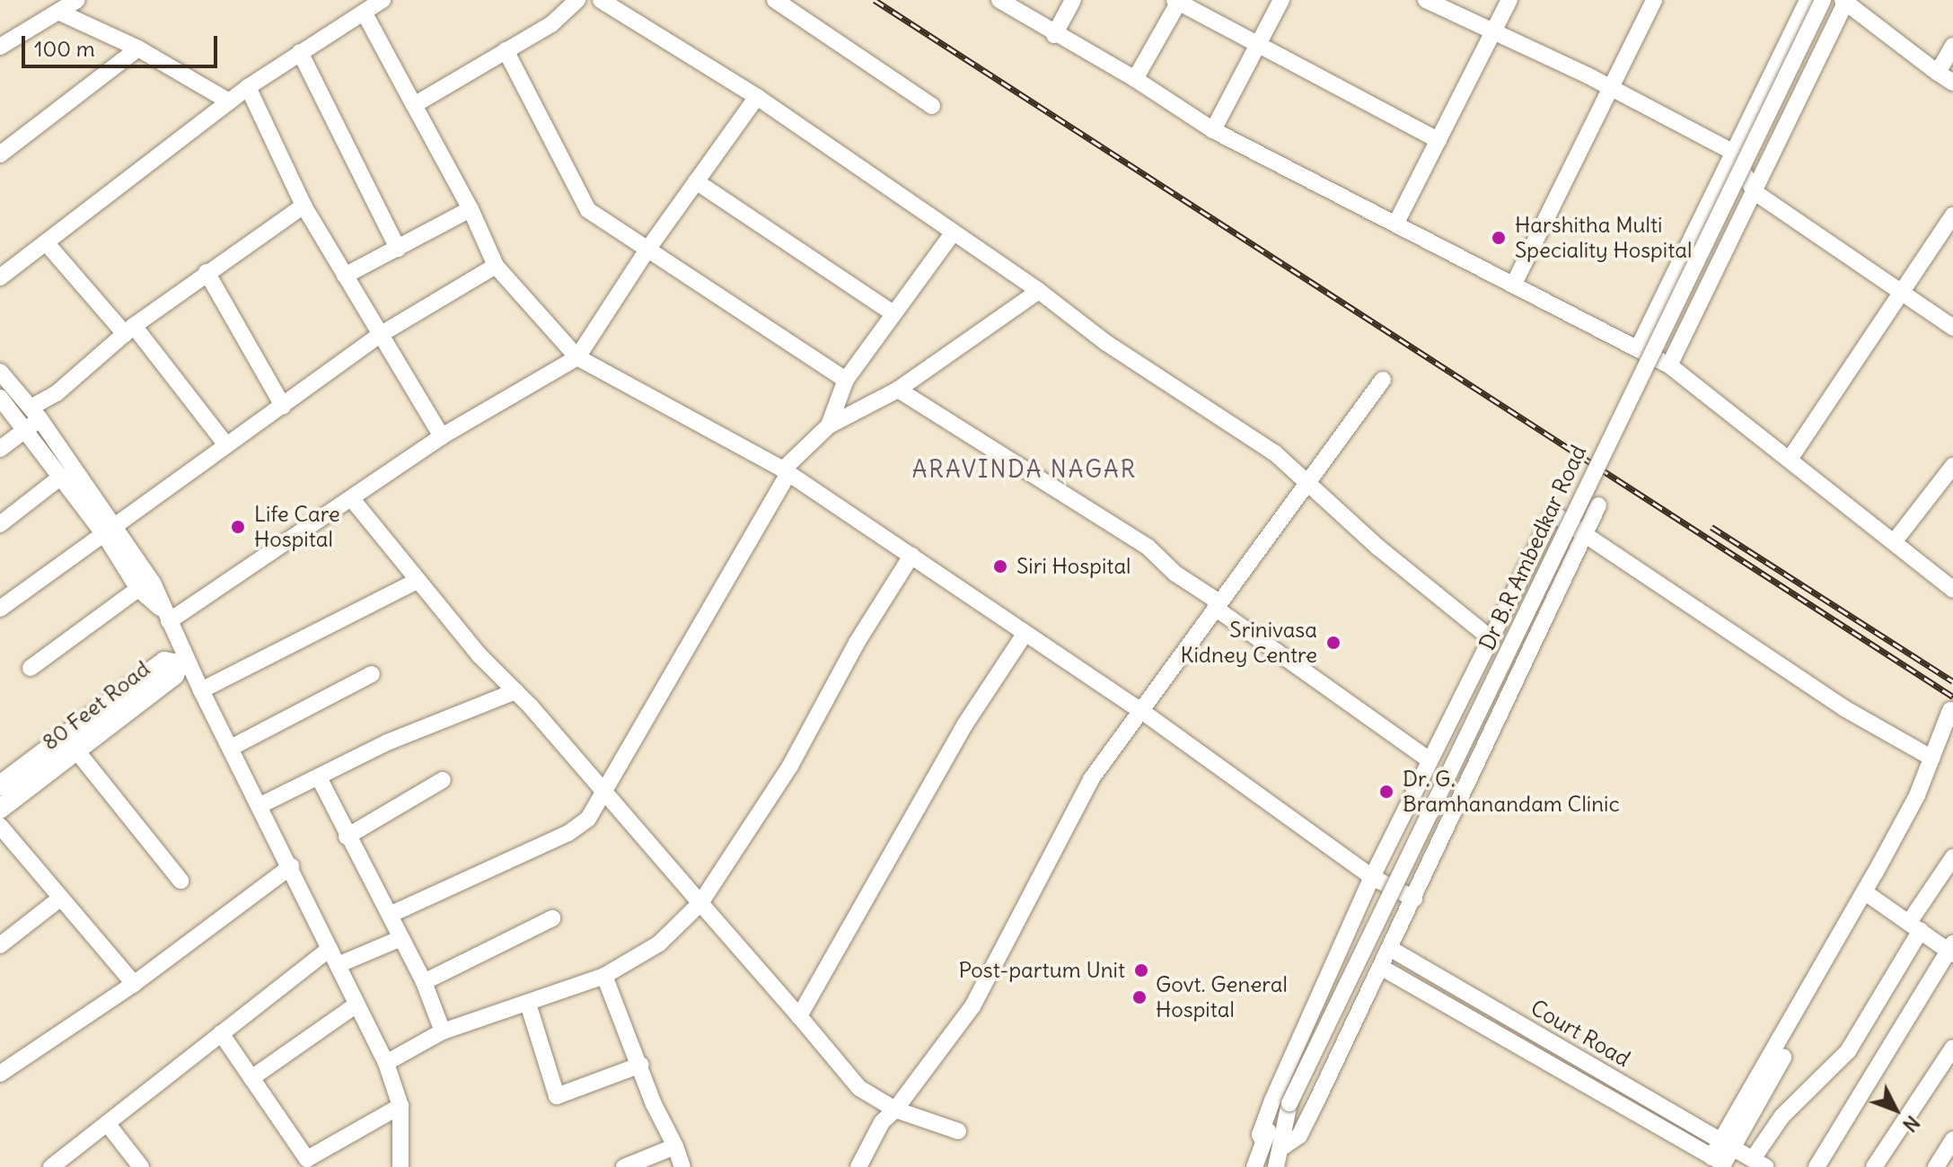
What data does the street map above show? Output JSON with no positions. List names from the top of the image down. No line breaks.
{"streets":{"main road":["80 Feet Road"],"street":["Dr B.R Ambedkar Road","Court Road"]},"districts":["ARAVINDA NAGAR"],"places":["Harshitha Multi Speciality Hospital","Life Care Hospital","Siri Hospital","Srinivasa Kidney Centre","Dr. G. Bramhanandam Clinic","Post-partum Unit","Govt. General Hospital"],"scale_bar":"100 m","north":"bottom right"}
